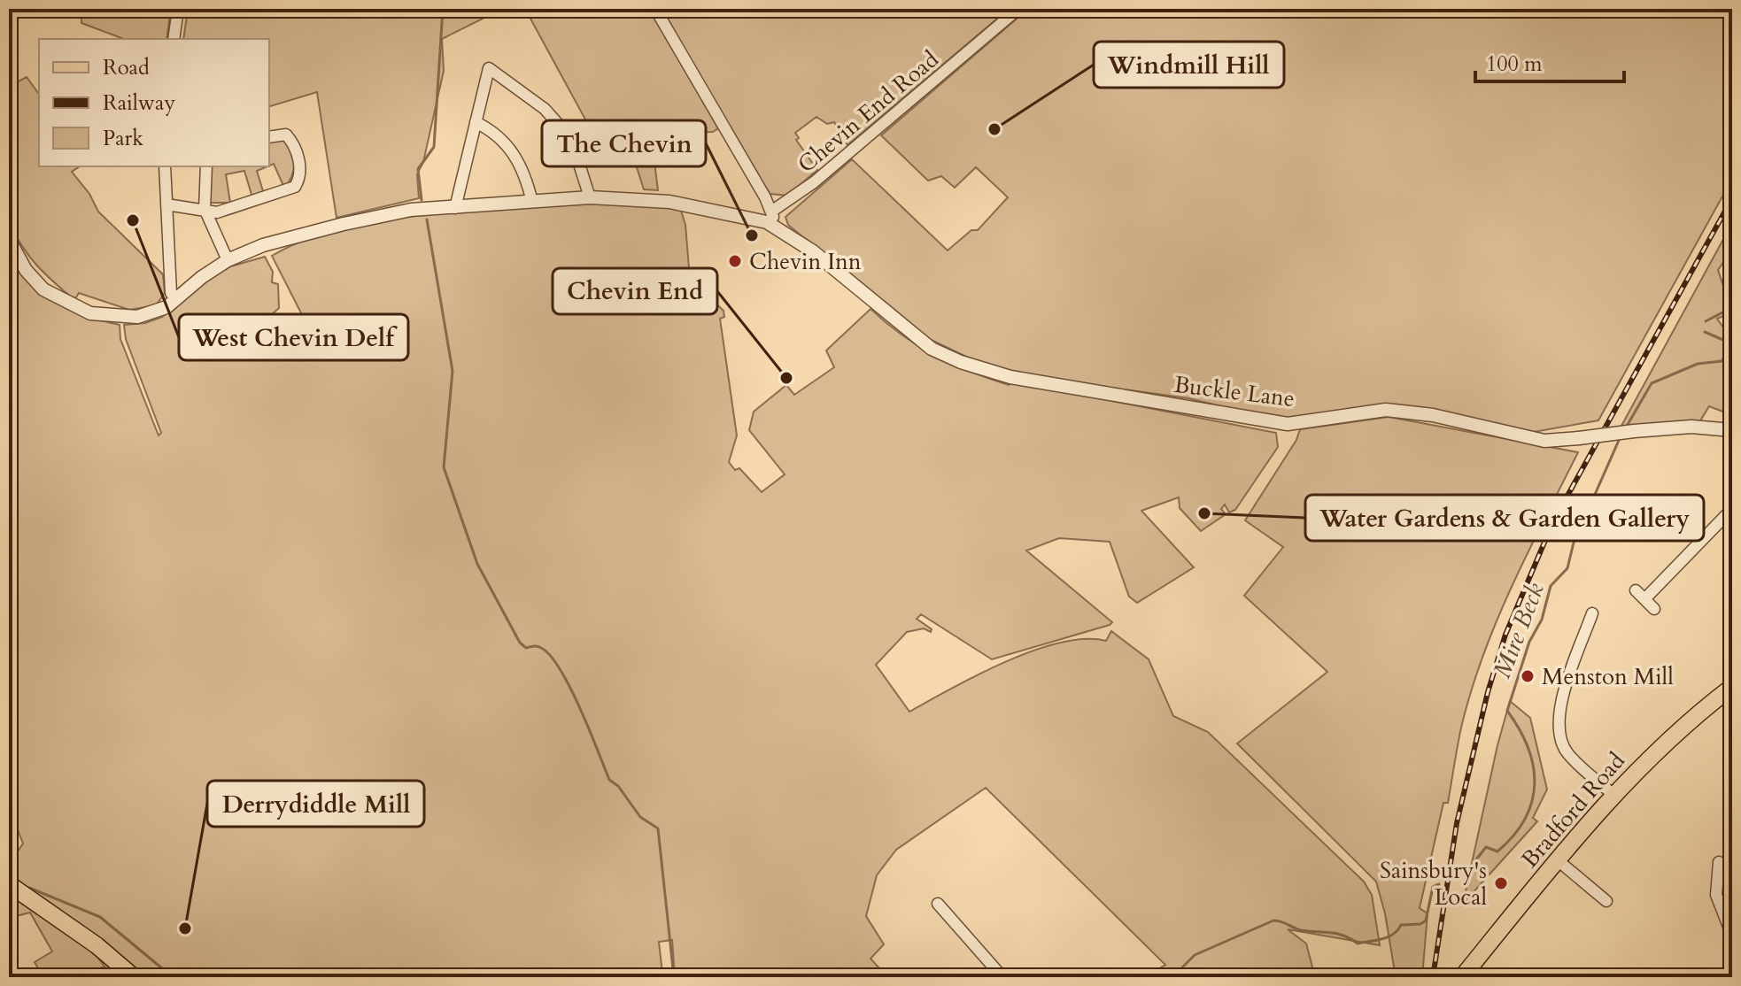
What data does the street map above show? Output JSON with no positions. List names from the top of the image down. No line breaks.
{"streets":{"main road":["Bradford Road"],"street":["Chevin End Road","Buckle Lane"]},"water":["Mire Beck"],"places":["Windmill Hill","West Chevin Delf","The Chevin","Chevin Inn","Chevin End","Water Gardens & Garden Gallery","Menston Mill","Sainsbury's Local","Derrydiddle Mill"],"legend":["Road","Railway","Park"],"scale_bar":"100 m"}
